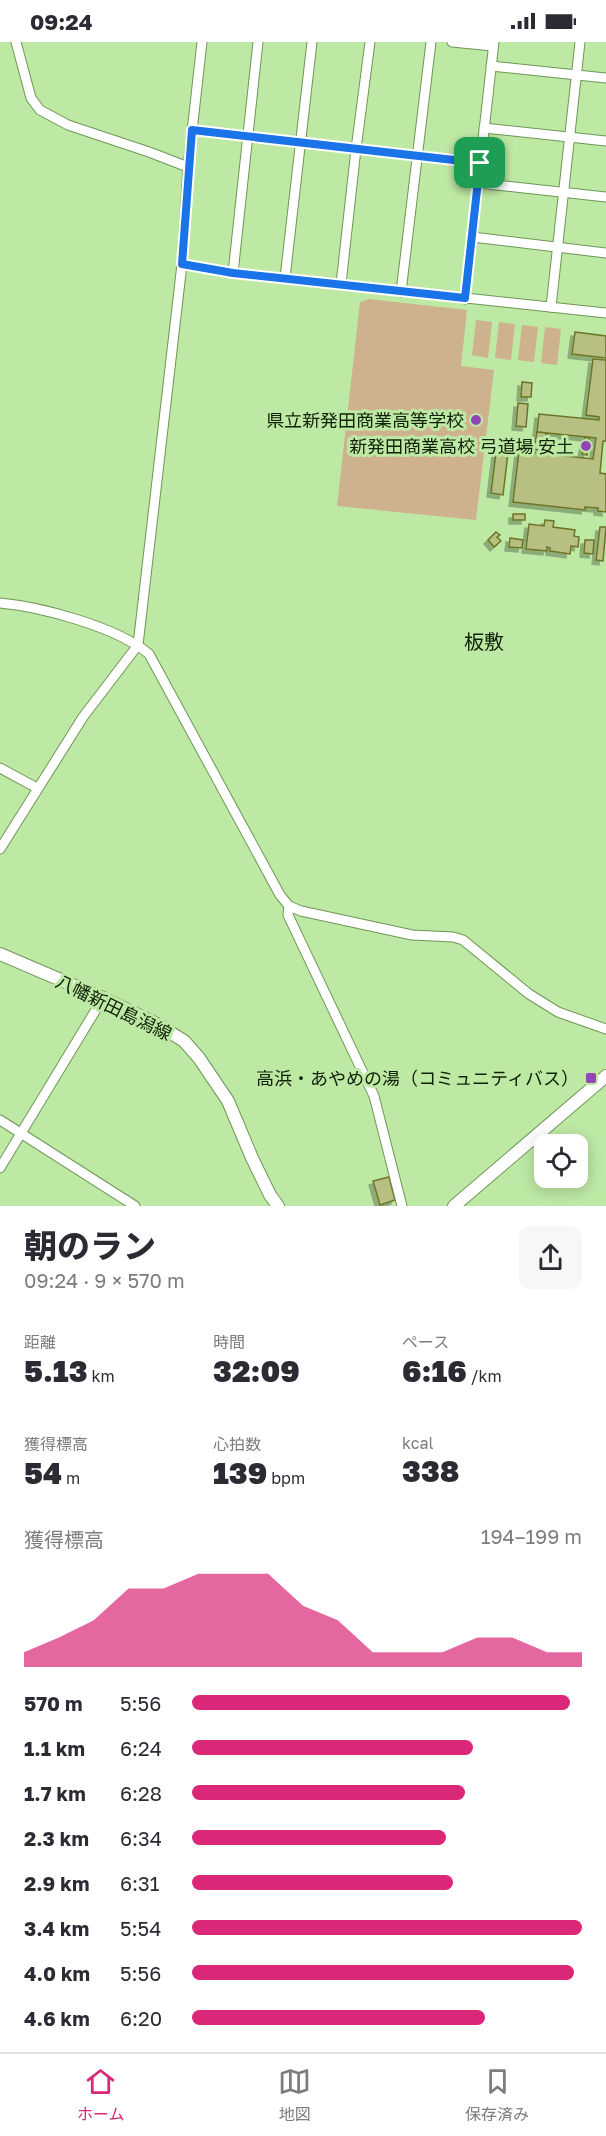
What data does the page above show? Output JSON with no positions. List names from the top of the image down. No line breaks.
{"streets":{"main road":["八幡新田島潟線"]},"districts":["板敷"],"places":{"other":["県立新発田商業高等学校","新発田商業高校 弓道場 安土"],"transit":["高浜・あやめの湯（コミュニティバス）"]},"page":{"status":"09:24","heading":["朝のラン","09:24 · 9 × 570 m"],"stats":[["距離","5.13 km"],["時間","32:09"],["ペース","6:16 /km"],["獲得標高","54 m"],["心拍数","139 bpm"],["kcal","338"]],"chart":["獲得標高","194–199 m"],"list":[{"name":"570 m","note":"5:56"},{"name":"1.1 km","note":"6:24"},{"name":"1.7 km","note":"6:28"},{"name":"2.3 km","note":"6:34"},{"name":"2.9 km","note":"6:31"},{"name":"3.4 km","note":"5:54"},{"name":"4.0 km","note":"5:56"},{"name":"4.6 km","note":"6:20"}],"tabs":["ホーム","地図","保存済み"]}}
